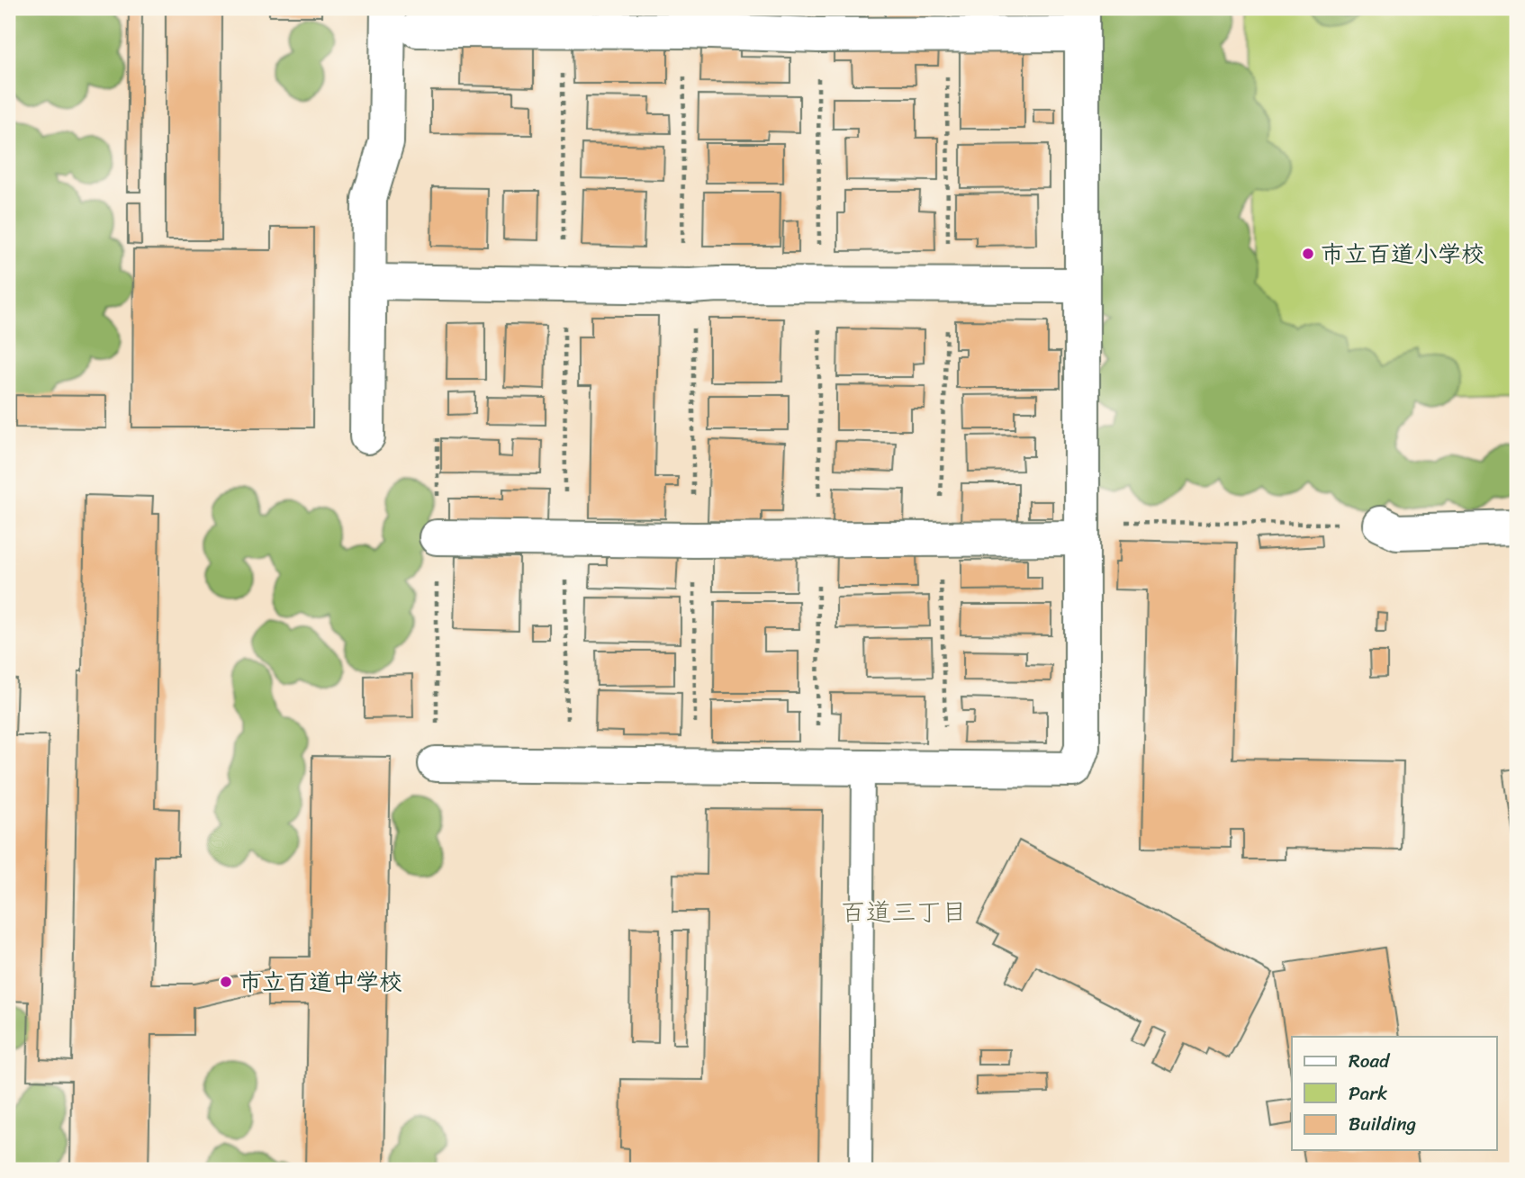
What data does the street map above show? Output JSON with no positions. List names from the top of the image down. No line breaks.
{"districts":["百道三丁目"],"places":["市立百道小学校","市立百道中学校"],"legend":["Road","Park","Building"]}
